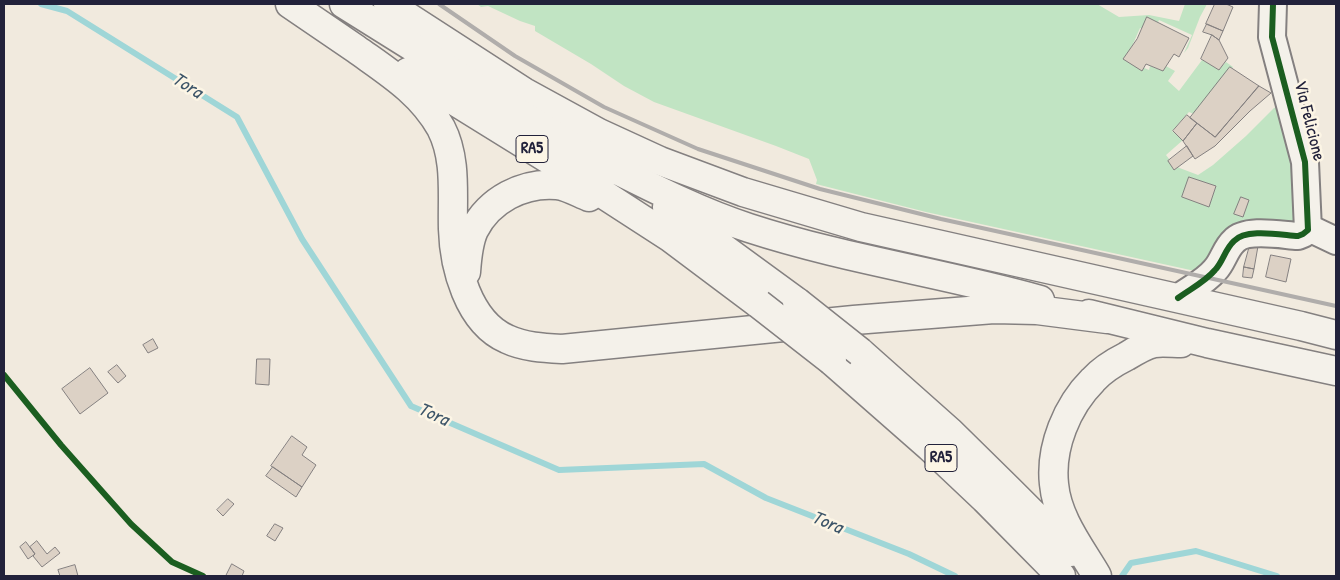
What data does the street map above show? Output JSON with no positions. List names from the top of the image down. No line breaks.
{"streets":{"main road":["RA5"],"street":["Via Felicione"]},"water":["Tora"]}
